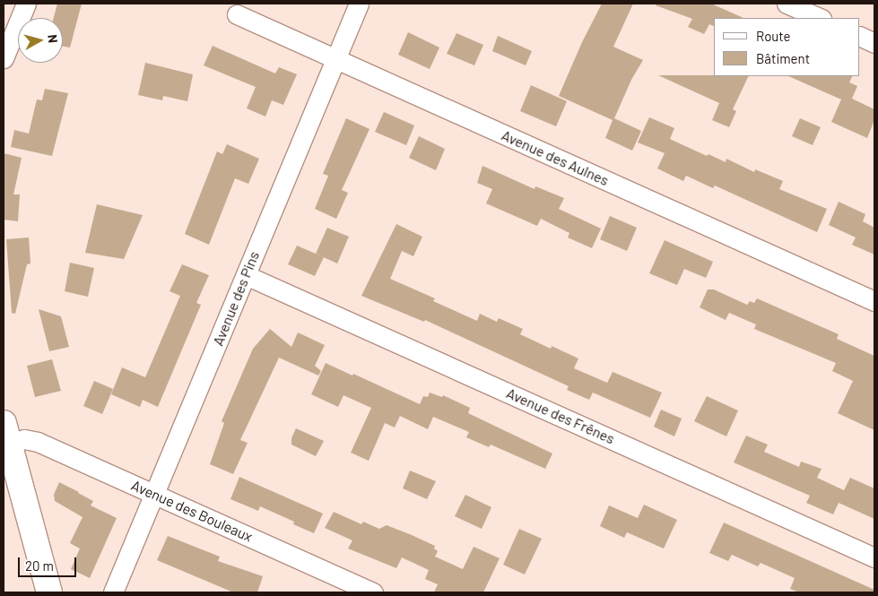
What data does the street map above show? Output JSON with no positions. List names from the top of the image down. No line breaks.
{"streets":{"street":["Avenue des Aulnes","Avenue des Pins","Avenue des Frênes","Avenue des Bouleaux"]},"crossings":[["Avenue des Aulnes","Avenue des Pins"],["Avenue des Pins","Avenue des Frênes"],["Avenue des Pins","Avenue des Bouleaux"]],"legend":["Route","Bâtiment"],"scale_bar":"20 m","north":"right"}
